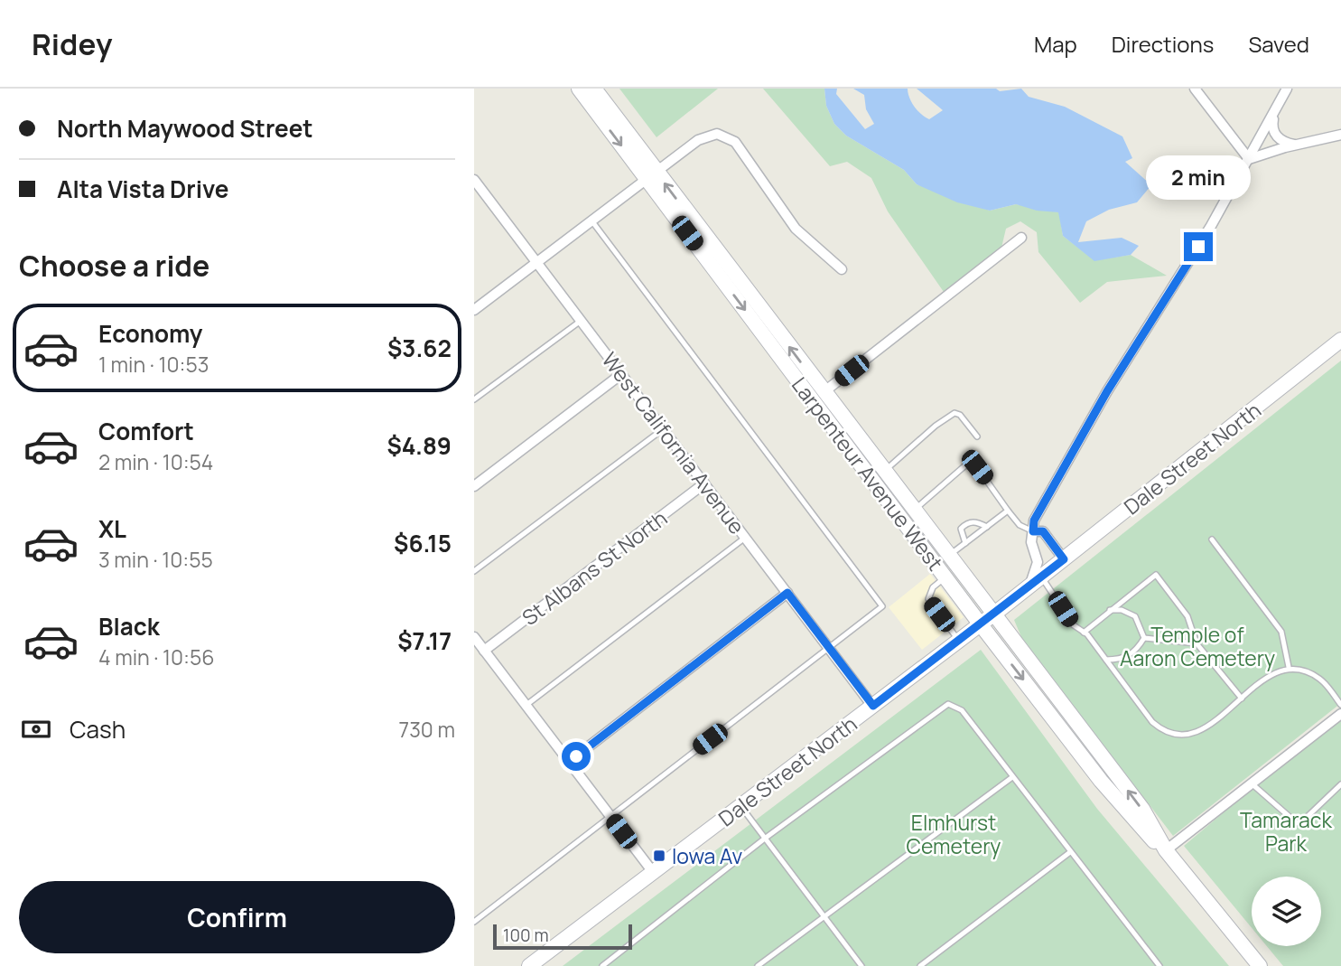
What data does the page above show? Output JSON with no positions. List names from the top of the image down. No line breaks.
{"streets":{"main road":["Dale Street North","Larpenteur Avenue West"],"street":["West California Avenue","St Albans St North"]},"crossings":[["West California Avenue","Dale Street North"],["West California Avenue","St Albans St North"],["Dale Street North","Larpenteur Avenue West"]],"parks":["Temple of Aaron Cemetery","Tamarack Park","Elmhurst Cemetery"],"places":{"transit":["Iowa Av"]},"scale_bar":"100 m","page":{"header":"Ridey","nav":["Map","Directions","Saved"],"banner":["North Maywood Street","Alta Vista Drive"],"bubble":"2 min","heading":"Choose a ride","list":[{"name":"Economy","note":"1 min · 10:53","value":"$3.62"},{"name":"Comfort","note":"2 min · 10:54","value":"$4.89"},{"name":"XL","note":"3 min · 10:55","value":"$6.15"},{"name":"Black","note":"4 min · 10:56","value":"$7.17"}],"pay":["Cash","730 m"],"buttons":"Confirm","scale":"100 m"}}
